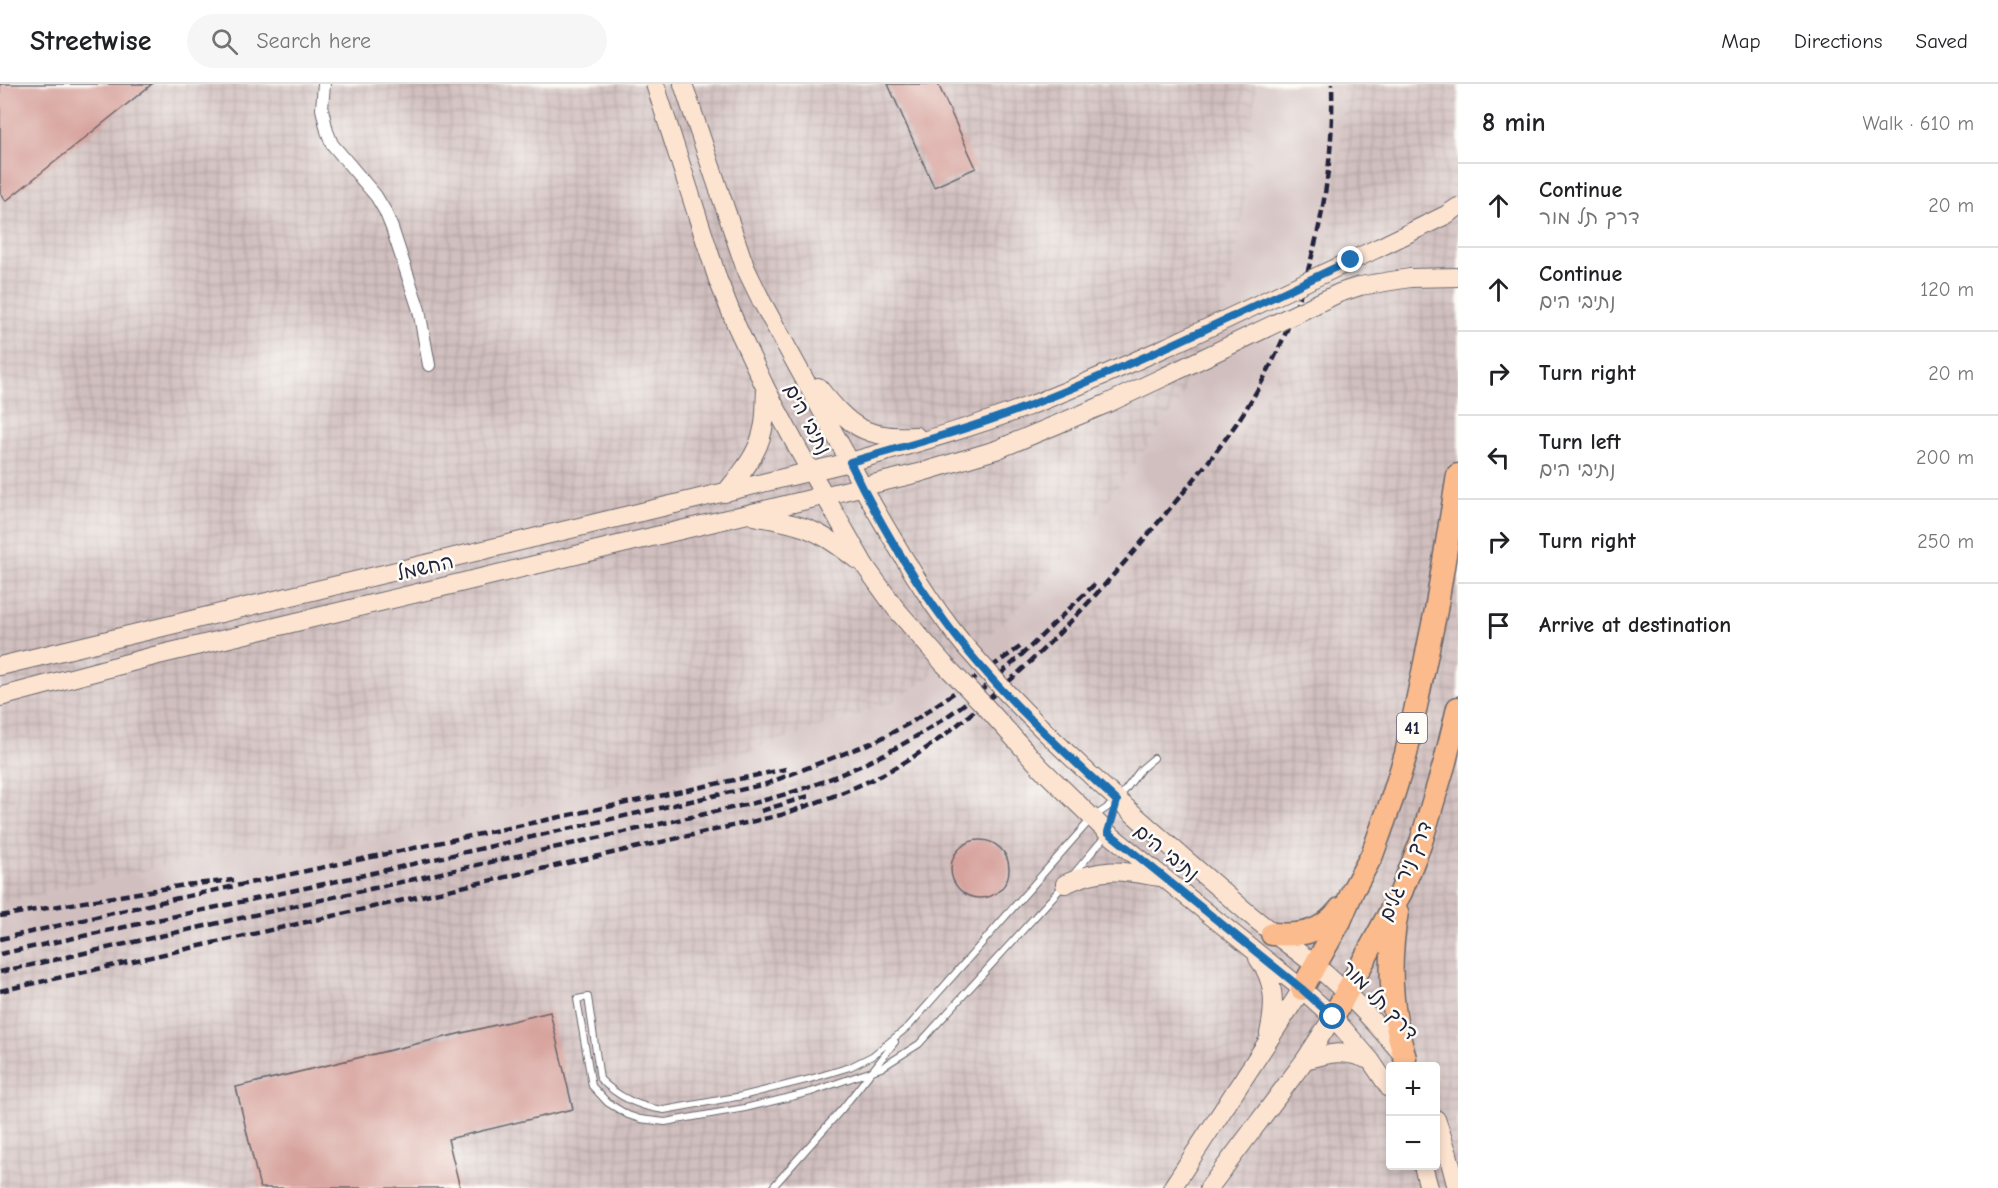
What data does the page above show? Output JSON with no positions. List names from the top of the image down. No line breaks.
{"streets":{"highway":["41","דרך ניר גלים"],"street":["נתיבי הים","החשמל","דרך תל מור"]},"crossings":[["נתיבי הים","החשמל"],["נתיבי הים","41"],["נתיבי הים","דרך תל מור"],["41","דרך ניר גלים"],["41","דרך תל מור"],["דרך ניר גלים","דרך תל מור"]],"page":{"header":"Streetwise","search":"Search here","nav":["Map","Directions","Saved"],"heading":["8 min","Walk · 610 m"],"list":[["Continue","דרך תל מור","20 m"],["Continue","נתיבי הים","120 m"],["Turn right","20 m"],["Turn left","נתיבי הים","200 m"],["Turn right","250 m"],"Arrive at destination"],"map_buttons":["+","−"]}}
